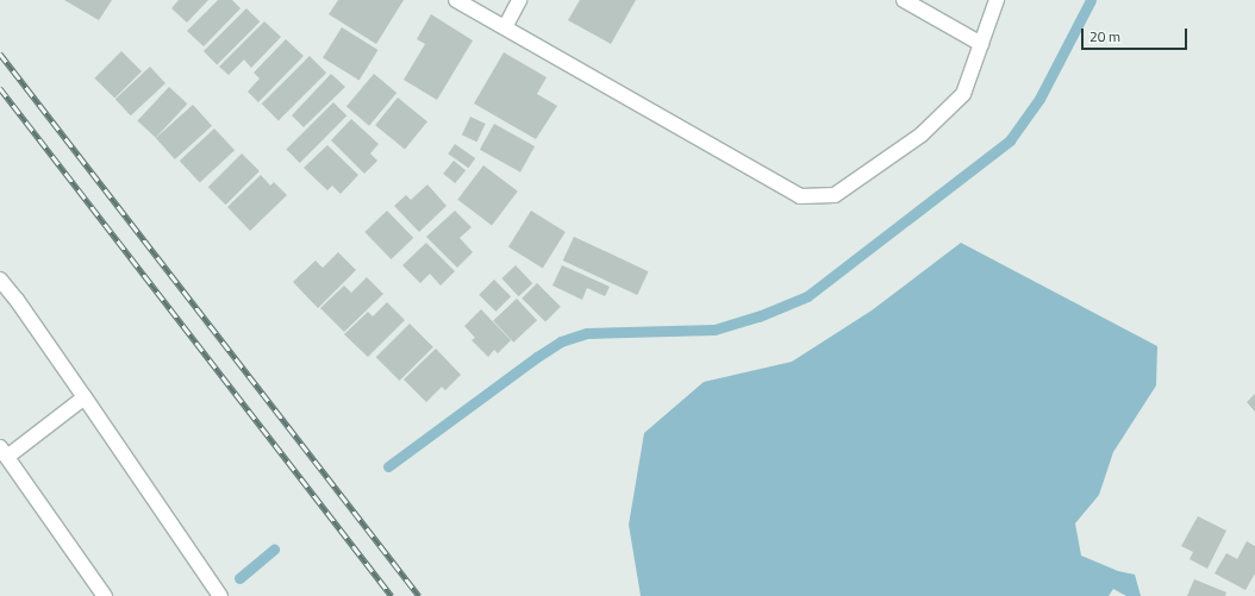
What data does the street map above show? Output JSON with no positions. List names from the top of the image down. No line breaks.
{"scale_bar":"20 m"}
